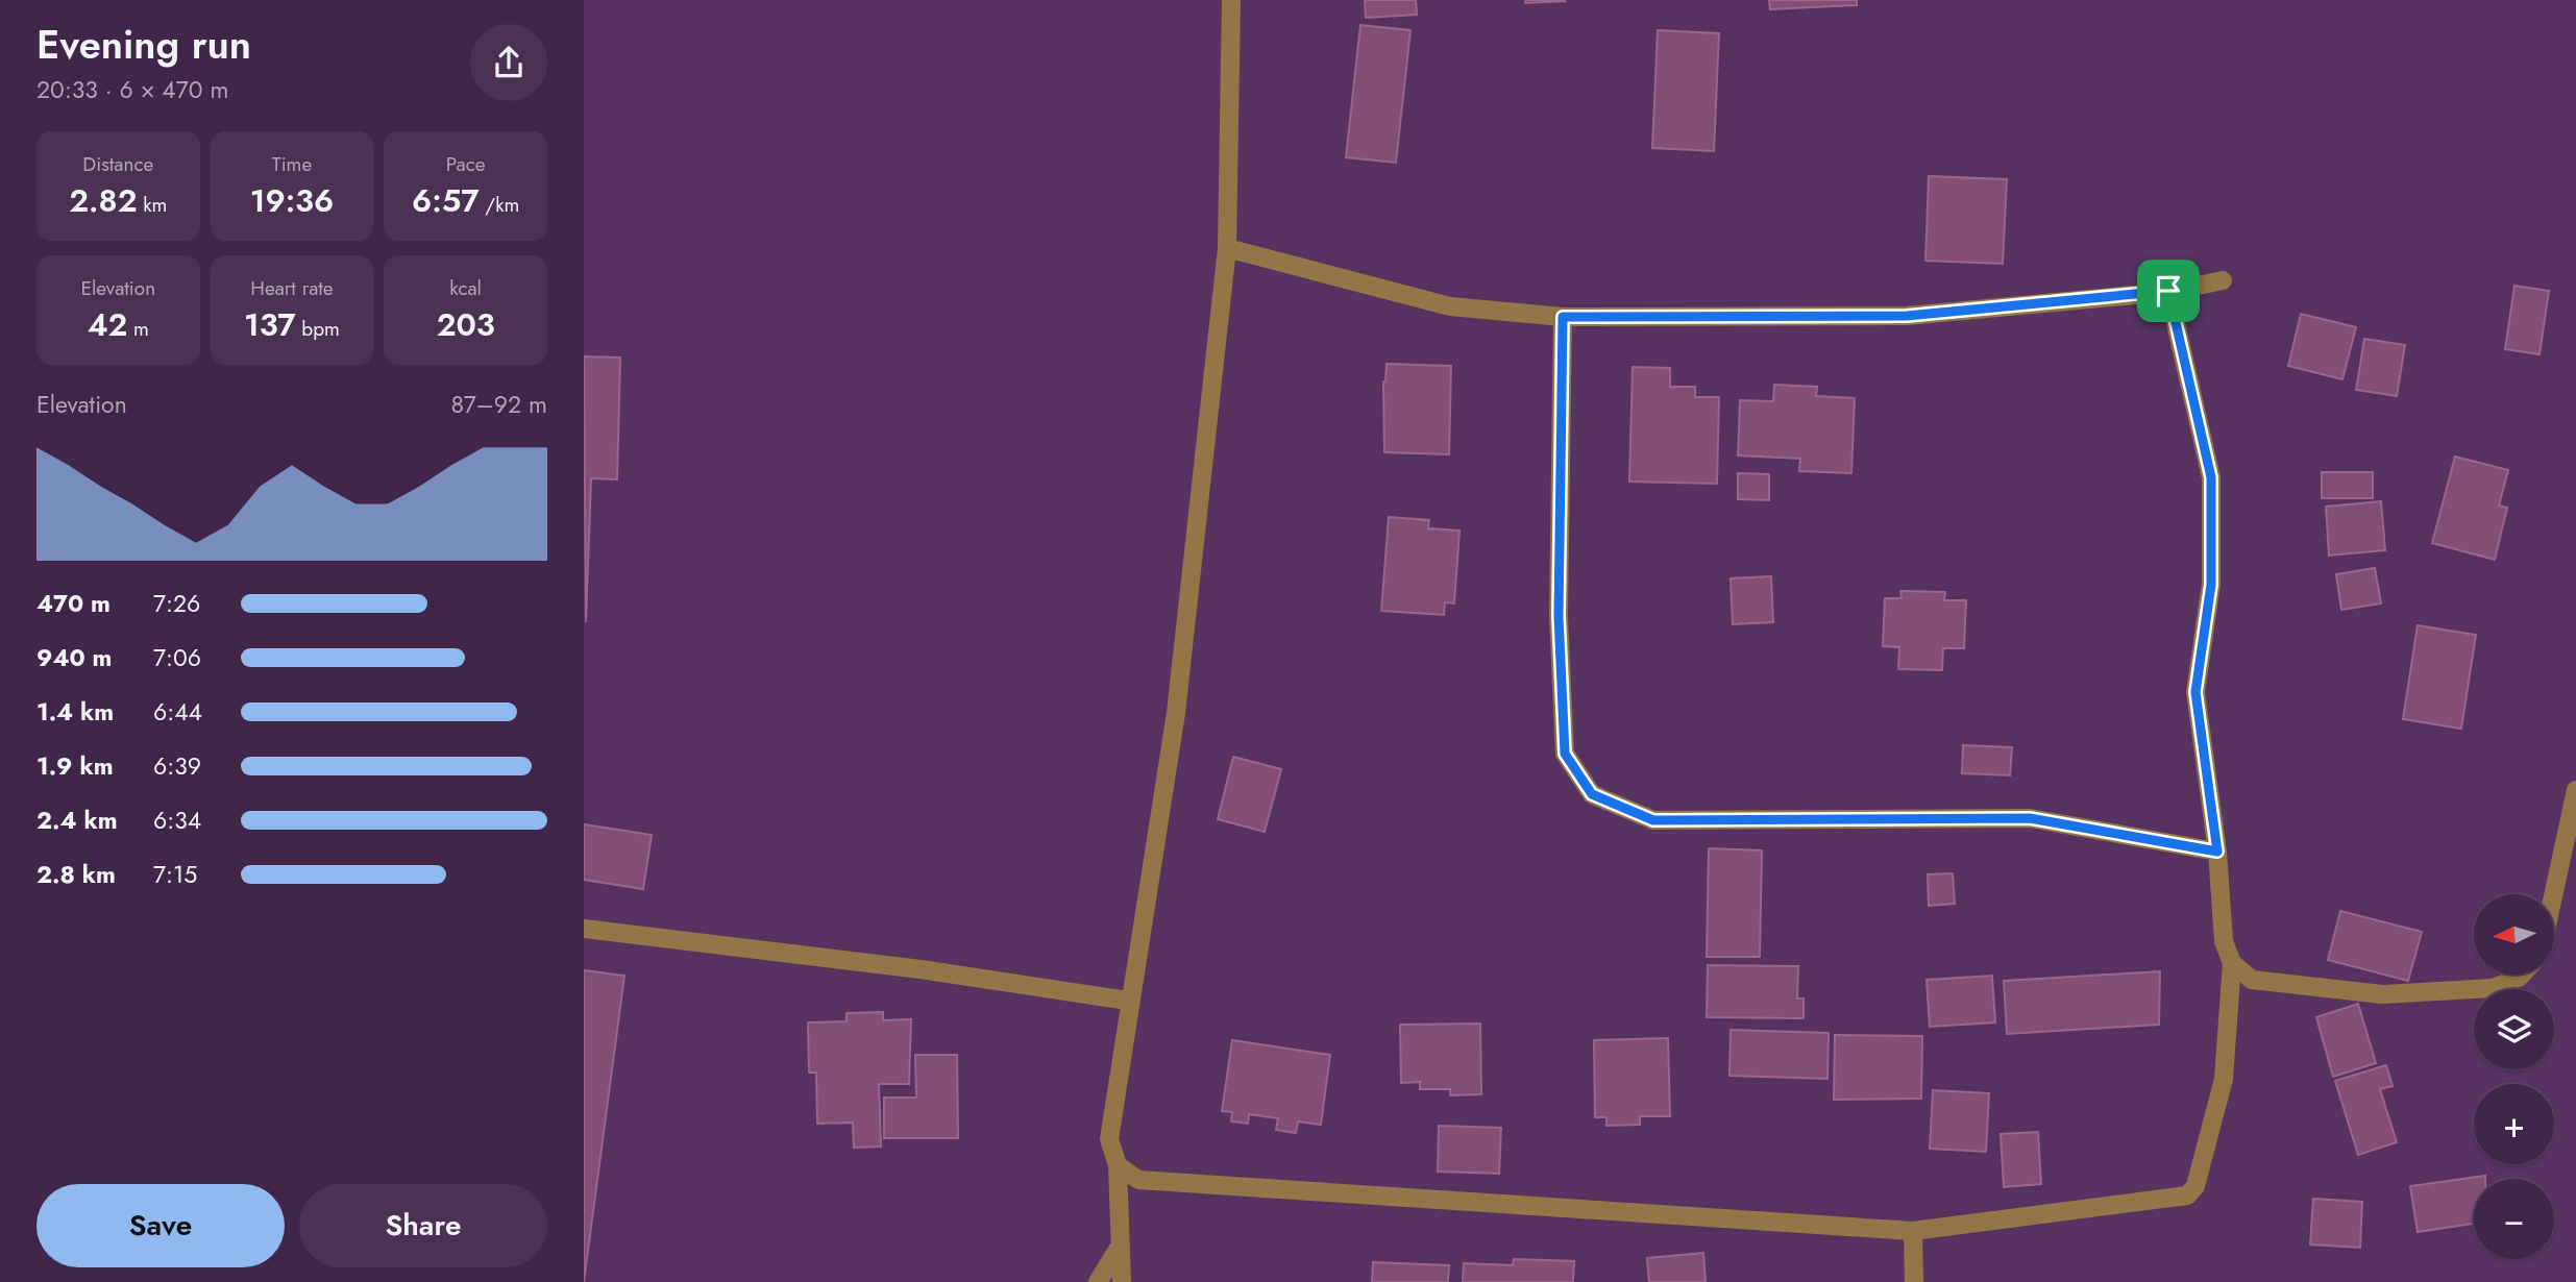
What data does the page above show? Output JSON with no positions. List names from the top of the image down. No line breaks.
{"north":"left","page":{"heading":["Evening run","20:33 · 6 × 470 m"],"stats":[["Distance","2.82 km"],["Time","19:36"],["Pace","6:57 /km"],["Elevation","42 m"],["Heart rate","137 bpm"],["kcal","203"]],"chart":["Elevation","87–92 m"],"list":[{"name":"470 m","note":"7:26"},{"name":"940 m","note":"7:06"},{"name":"1.4 km","note":"6:44"},{"name":"1.9 km","note":"6:39"},{"name":"2.4 km","note":"6:34"},{"name":"2.8 km","note":"7:15"}],"map_buttons":["+","−"],"buttons":["Save","Share"]}}
